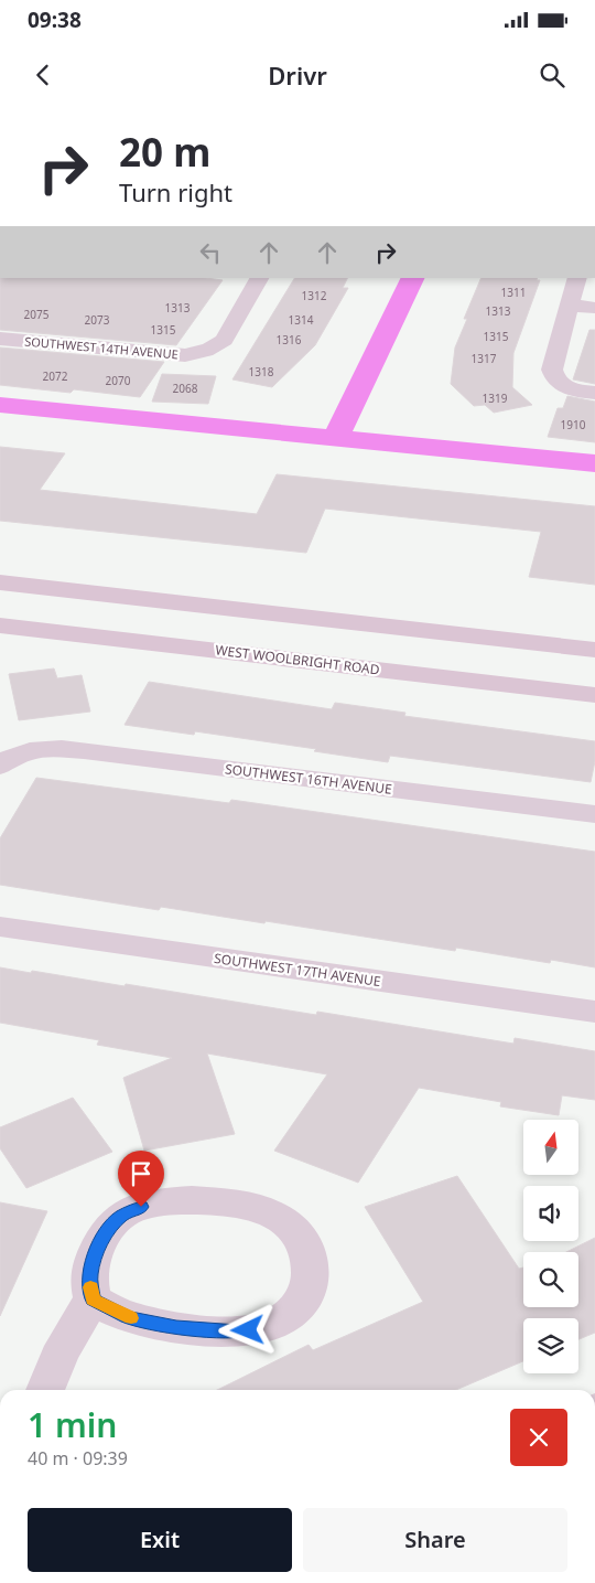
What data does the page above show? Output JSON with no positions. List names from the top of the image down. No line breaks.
{"streets":{"main road":["WEST WOOLBRIGHT ROAD"],"street":["SOUTHWEST 14TH AVENUE","SOUTHWEST 16TH AVENUE","SOUTHWEST 17TH AVENUE"]},"house_numbers":["1311","1312","1313","1313","2075","2073","1314","1315","1315","1316","1317","1318","2072","2070","2068","1319","1910"],"north":"top","page":{"status":"09:38","header":"Drivr","turn":["20 m","Turn right"],"heading":["1 min","40 m · 09:39"],"buttons":["Exit","Share"]}}
